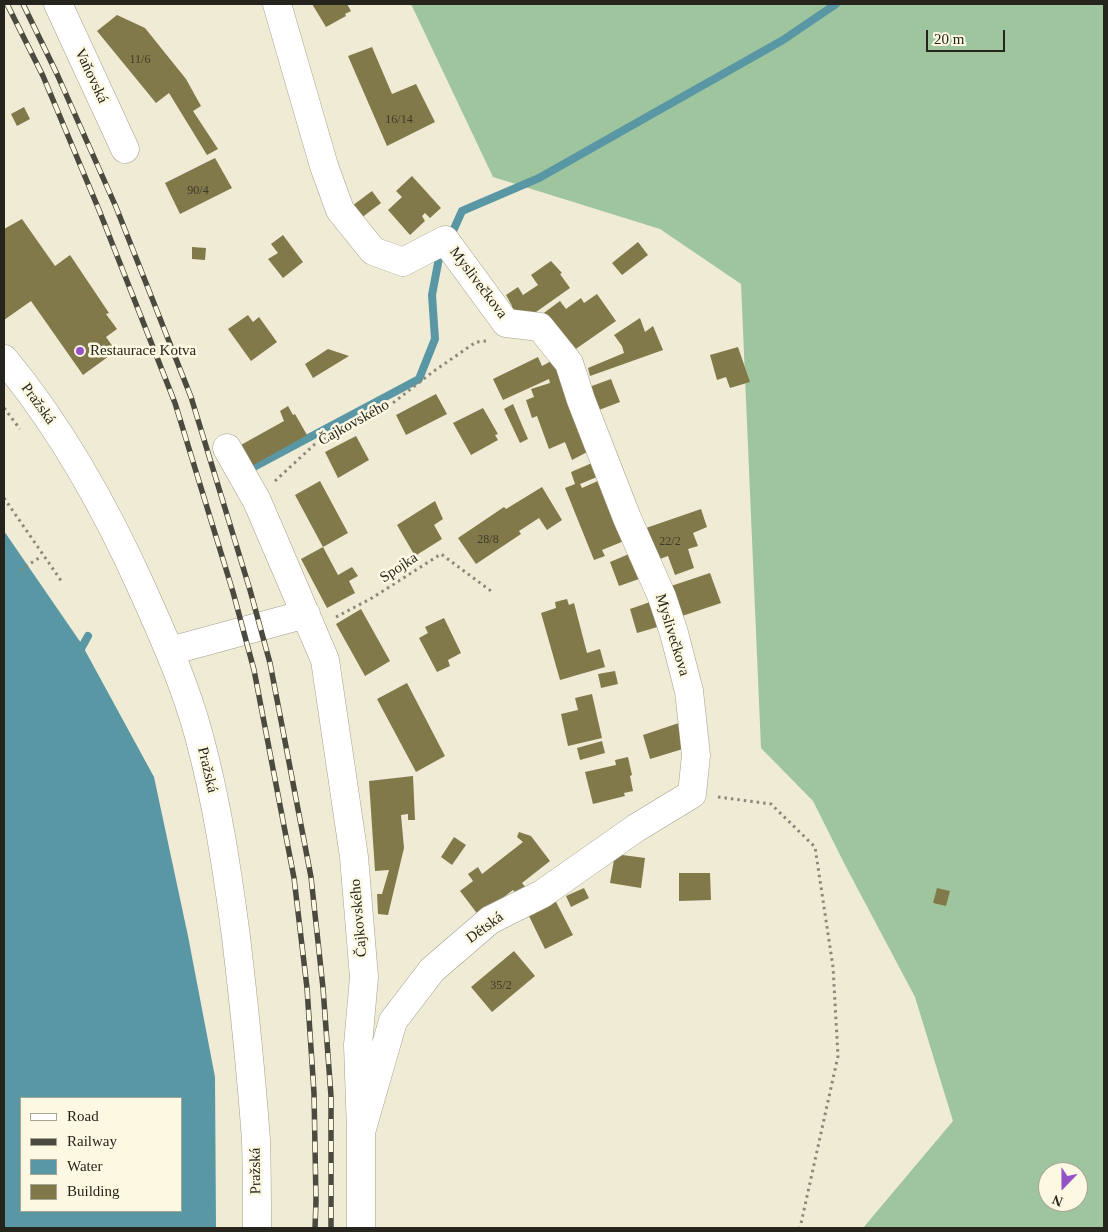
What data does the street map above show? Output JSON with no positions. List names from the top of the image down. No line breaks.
{"streets":{"street":["Vaňovská","Myslivečkova","Pražská","Čajkovského","Dětská"],"path":["Spojka"]},"crossings":[["Myslivečkova","Dětská"],["Čajkovského","Spojka"],["Čajkovského","Dětská"]],"places":["Restaurace Kotva"],"house_numbers":["11/6","16/14","90/4","28/8","22/2","35/2"],"legend":["Road","Railway","Water","Building"],"scale_bar":"20 m","north":"bottom"}
